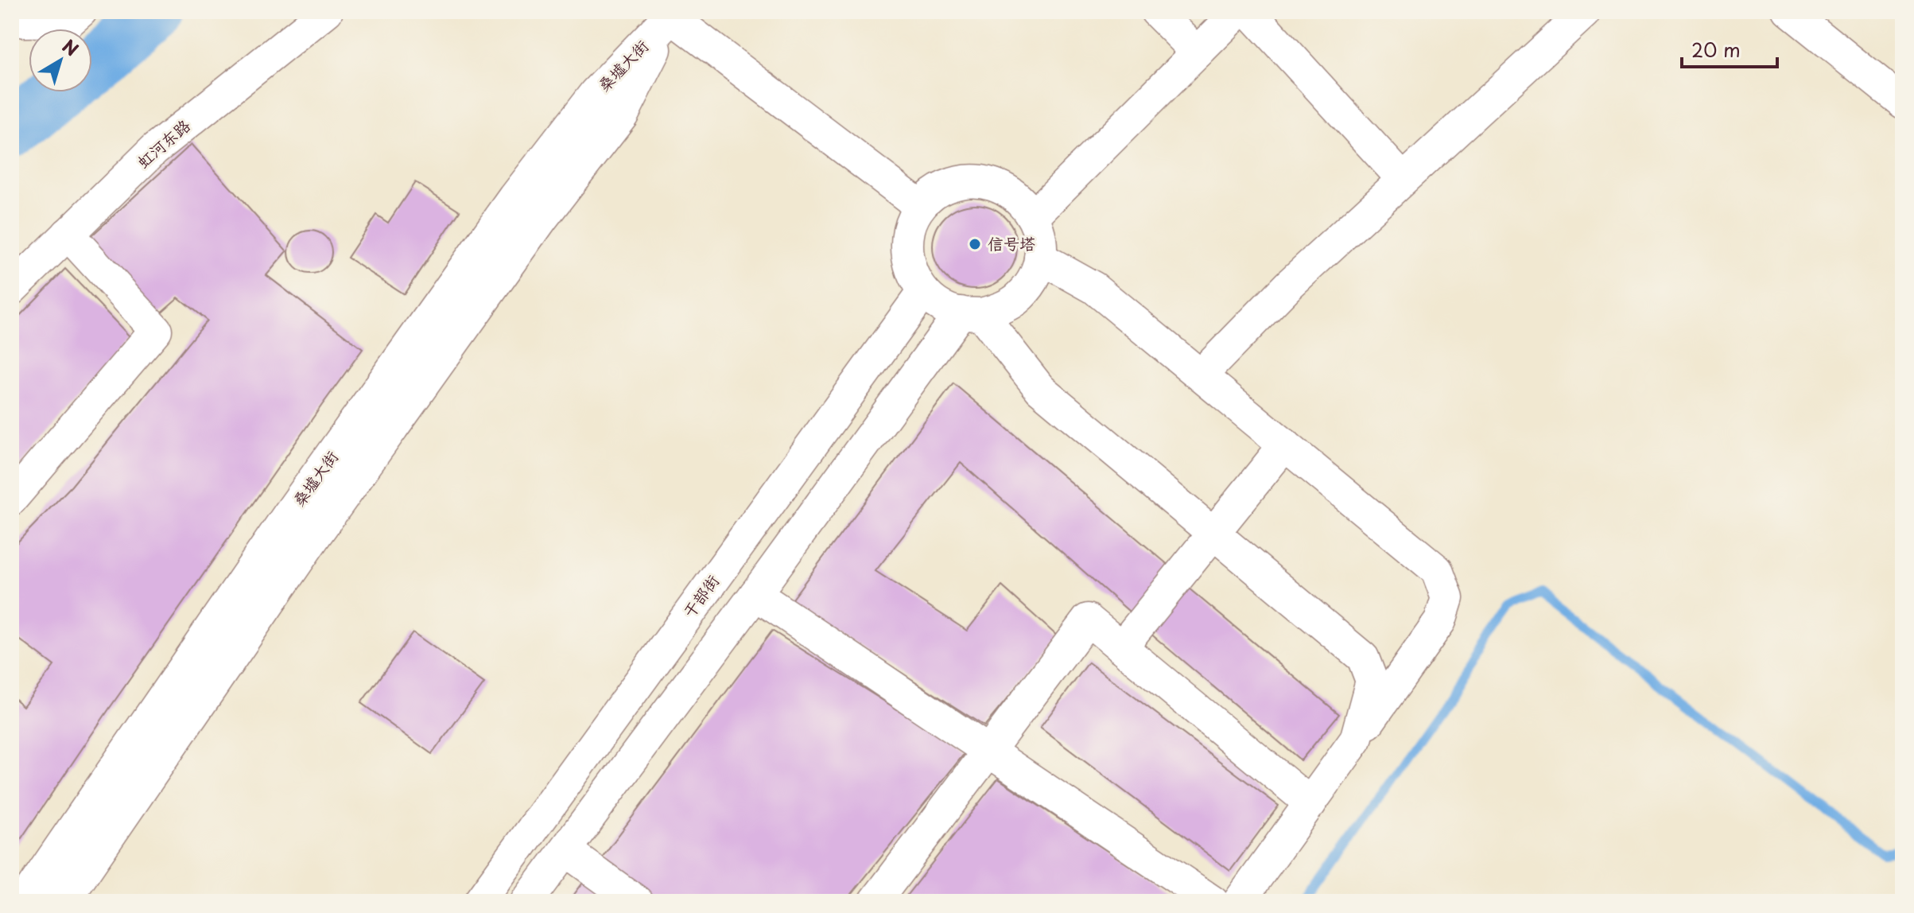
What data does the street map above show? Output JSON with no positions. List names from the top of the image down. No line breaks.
{"streets":{"main road":["桑墟大街"],"street":["虹河东路","干部街"]},"places":["信号塔"],"scale_bar":"20 m","north":"top right"}
